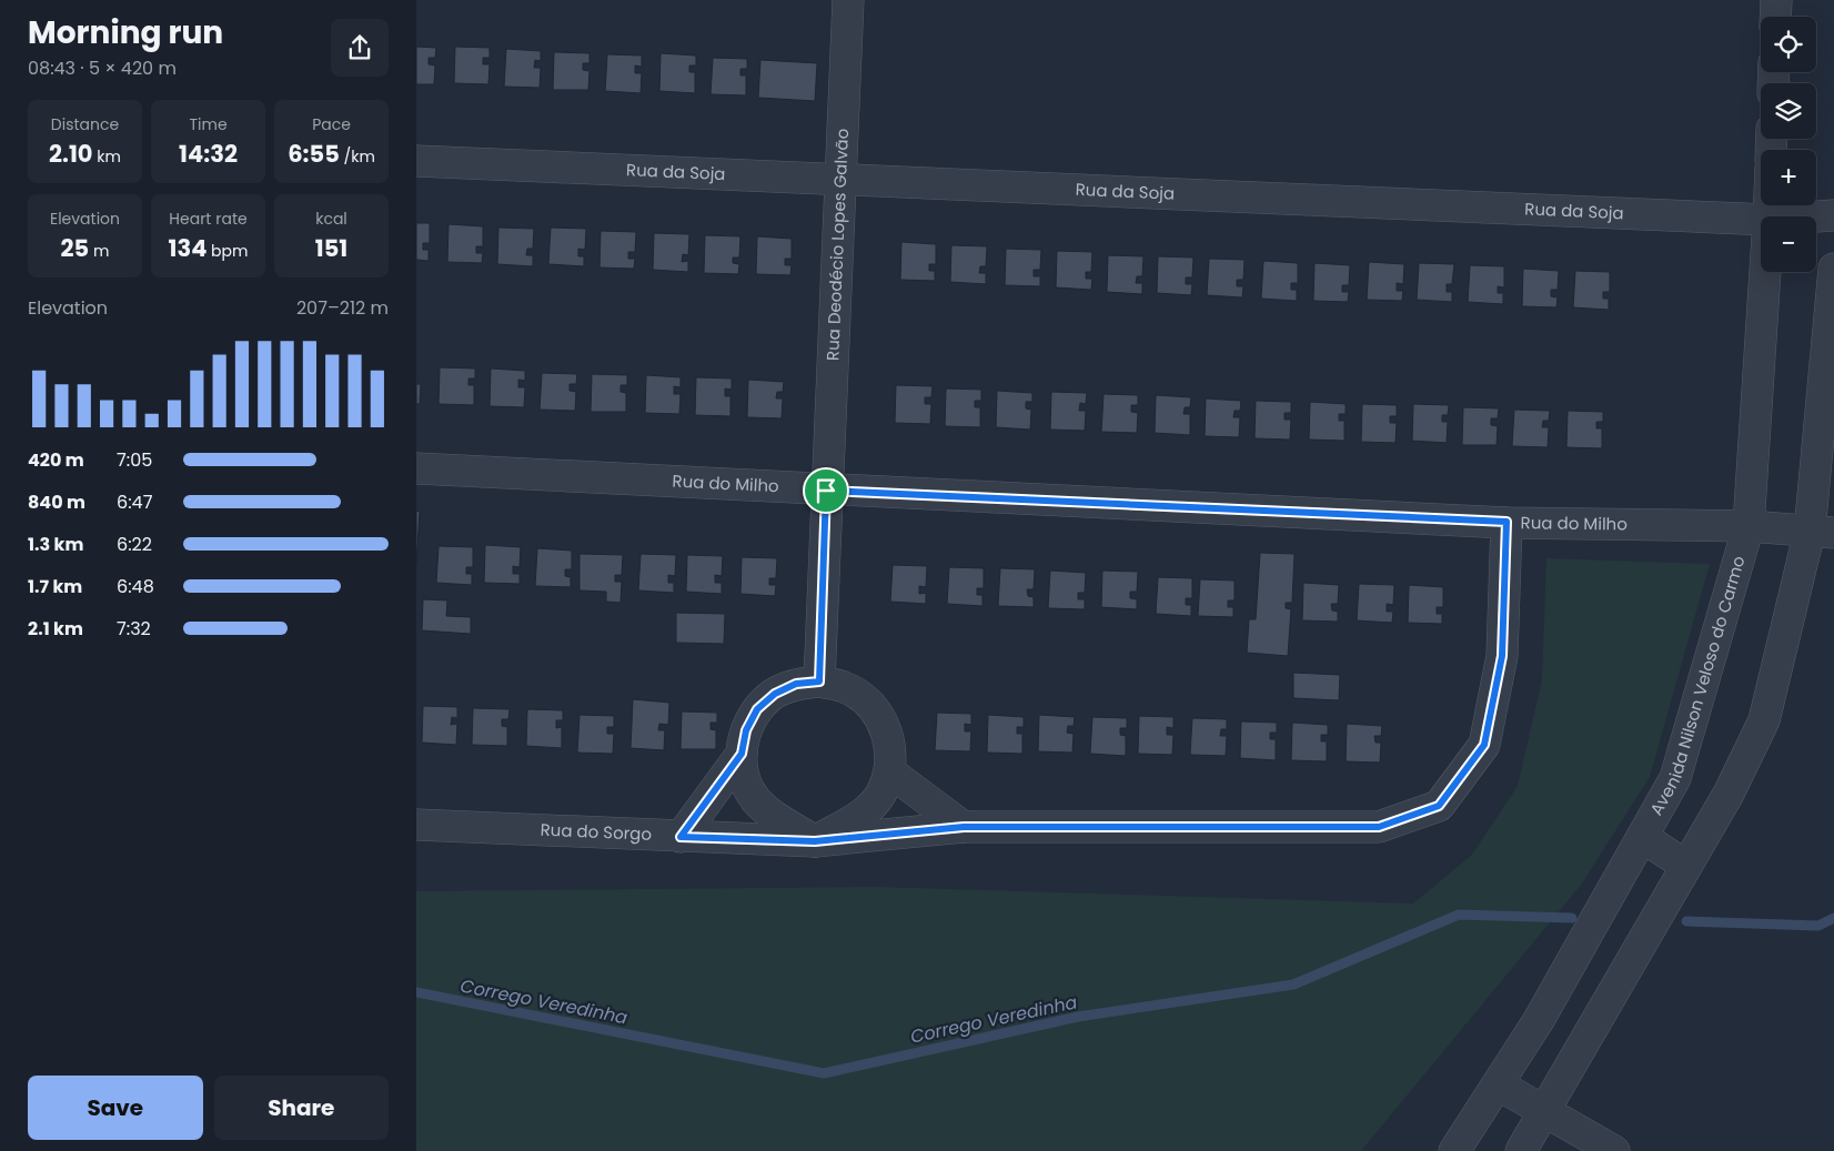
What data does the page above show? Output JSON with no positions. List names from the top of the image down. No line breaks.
{"streets":{"street":["Rua da Soja","Rua Deodécio Lopes Galvão","Rua do Milho","Avenida Nilson Veloso do Carmo","Rua do Sorgo"]},"crossings":[["Rua da Soja","Rua Deodécio Lopes Galvão"],["Rua Deodécio Lopes Galvão","Rua do Milho"],["Rua Deodécio Lopes Galvão","Rua do Sorgo"],["Rua do Milho","Avenida Nilson Veloso do Carmo"],["Rua do Milho","Rua do Sorgo"]],"water":["Corrego Veredinha"],"page":{"heading":["Morning run","08:43 · 5 × 420 m"],"map_buttons":["+","−"],"stats":[["Distance","2.10 km"],["Time","14:32"],["Pace","6:55 /km"],["Elevation","25 m"],["Heart rate","134 bpm"],["kcal","151"]],"chart":["Elevation","207–212 m"],"list":[{"name":"420 m","note":"7:05"},{"name":"840 m","note":"6:47"},{"name":"1.3 km","note":"6:22"},{"name":"1.7 km","note":"6:48"},{"name":"2.1 km","note":"7:32"}],"buttons":["Save","Share"]}}
